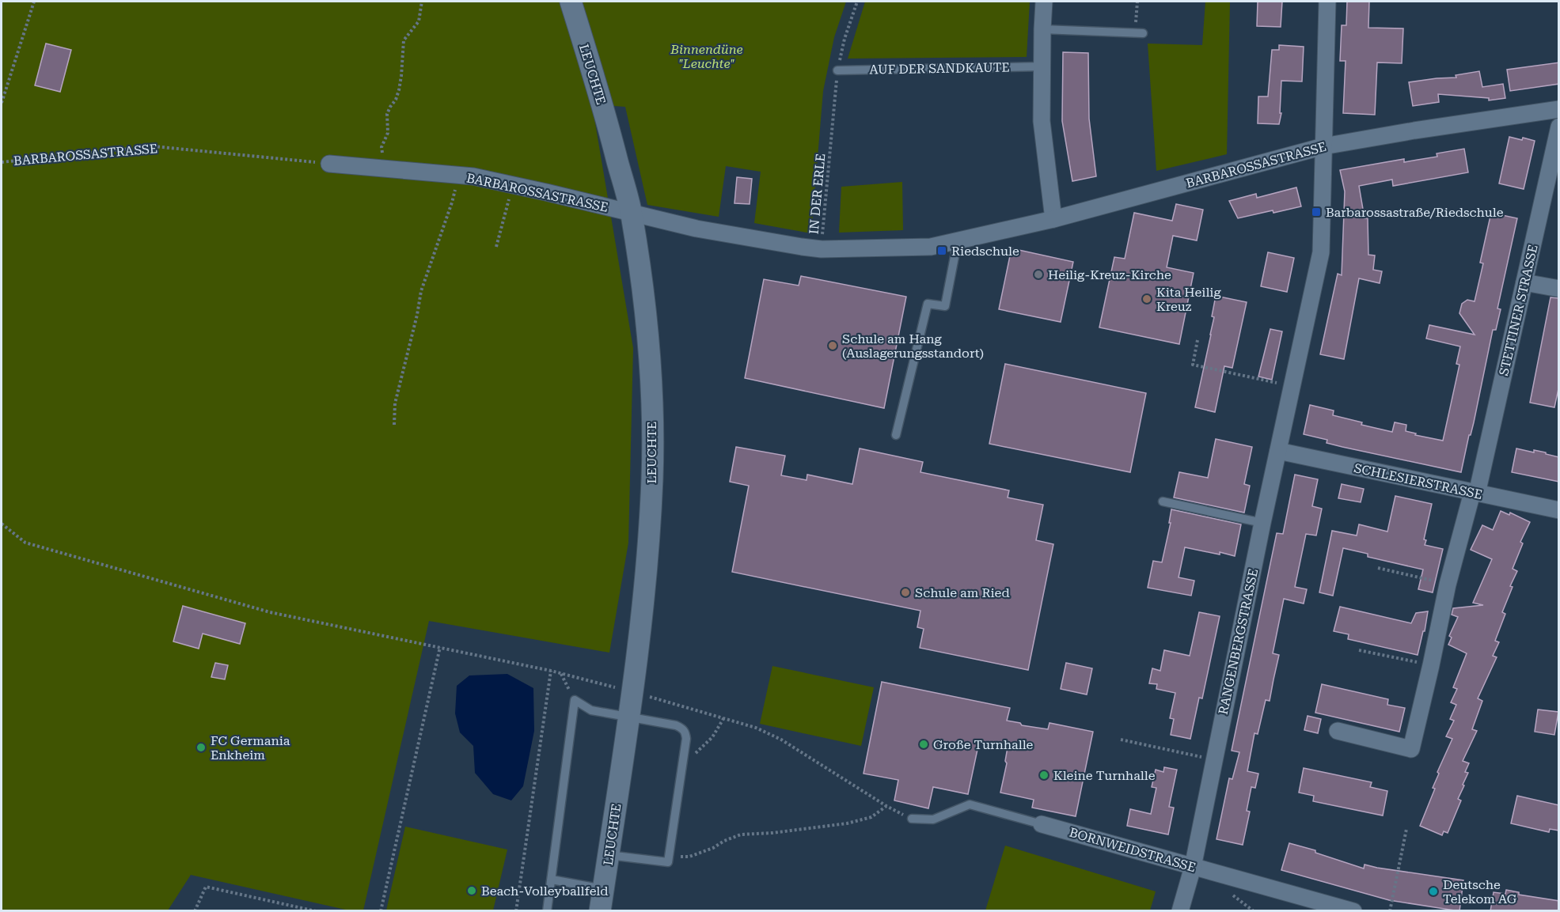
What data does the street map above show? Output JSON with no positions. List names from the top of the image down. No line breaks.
{"streets":{"street":["LEUCHTE","BARBAROSSASTRASSE","STETTINER STRASSE","SCHLESIERSTRASSE","RANGENBERGSTRASSE","BORNWEIDSTRASSE"],"lane":["AUF DER SANDKAUTE"],"path":["IN DER ERLE"]},"crossings":[["LEUCHTE","BARBAROSSASTRASSE"],["BARBAROSSASTRASSE","IN DER ERLE"],["BARBAROSSASTRASSE","RANGENBERGSTRASSE"],["STETTINER STRASSE","SCHLESIERSTRASSE"],["SCHLESIERSTRASSE","RANGENBERGSTRASSE"],["RANGENBERGSTRASSE","BORNWEIDSTRASSE"]],"parks":["Binnendüne \"Leuchte\""],"places":{"transit":["Barbarossastraße/Riedschule","Riedschule"],"other":["Heilig-Kreuz-Kirche","Kita Heilig Kreuz","Schule am Hang (Auslagerungsstandort)","Schule am Ried","Große Turnhalle","FC Germania Enkheim","Kleine Turnhalle","Beach-Volleyballfeld","Deutsche Telekom AG"]}}
